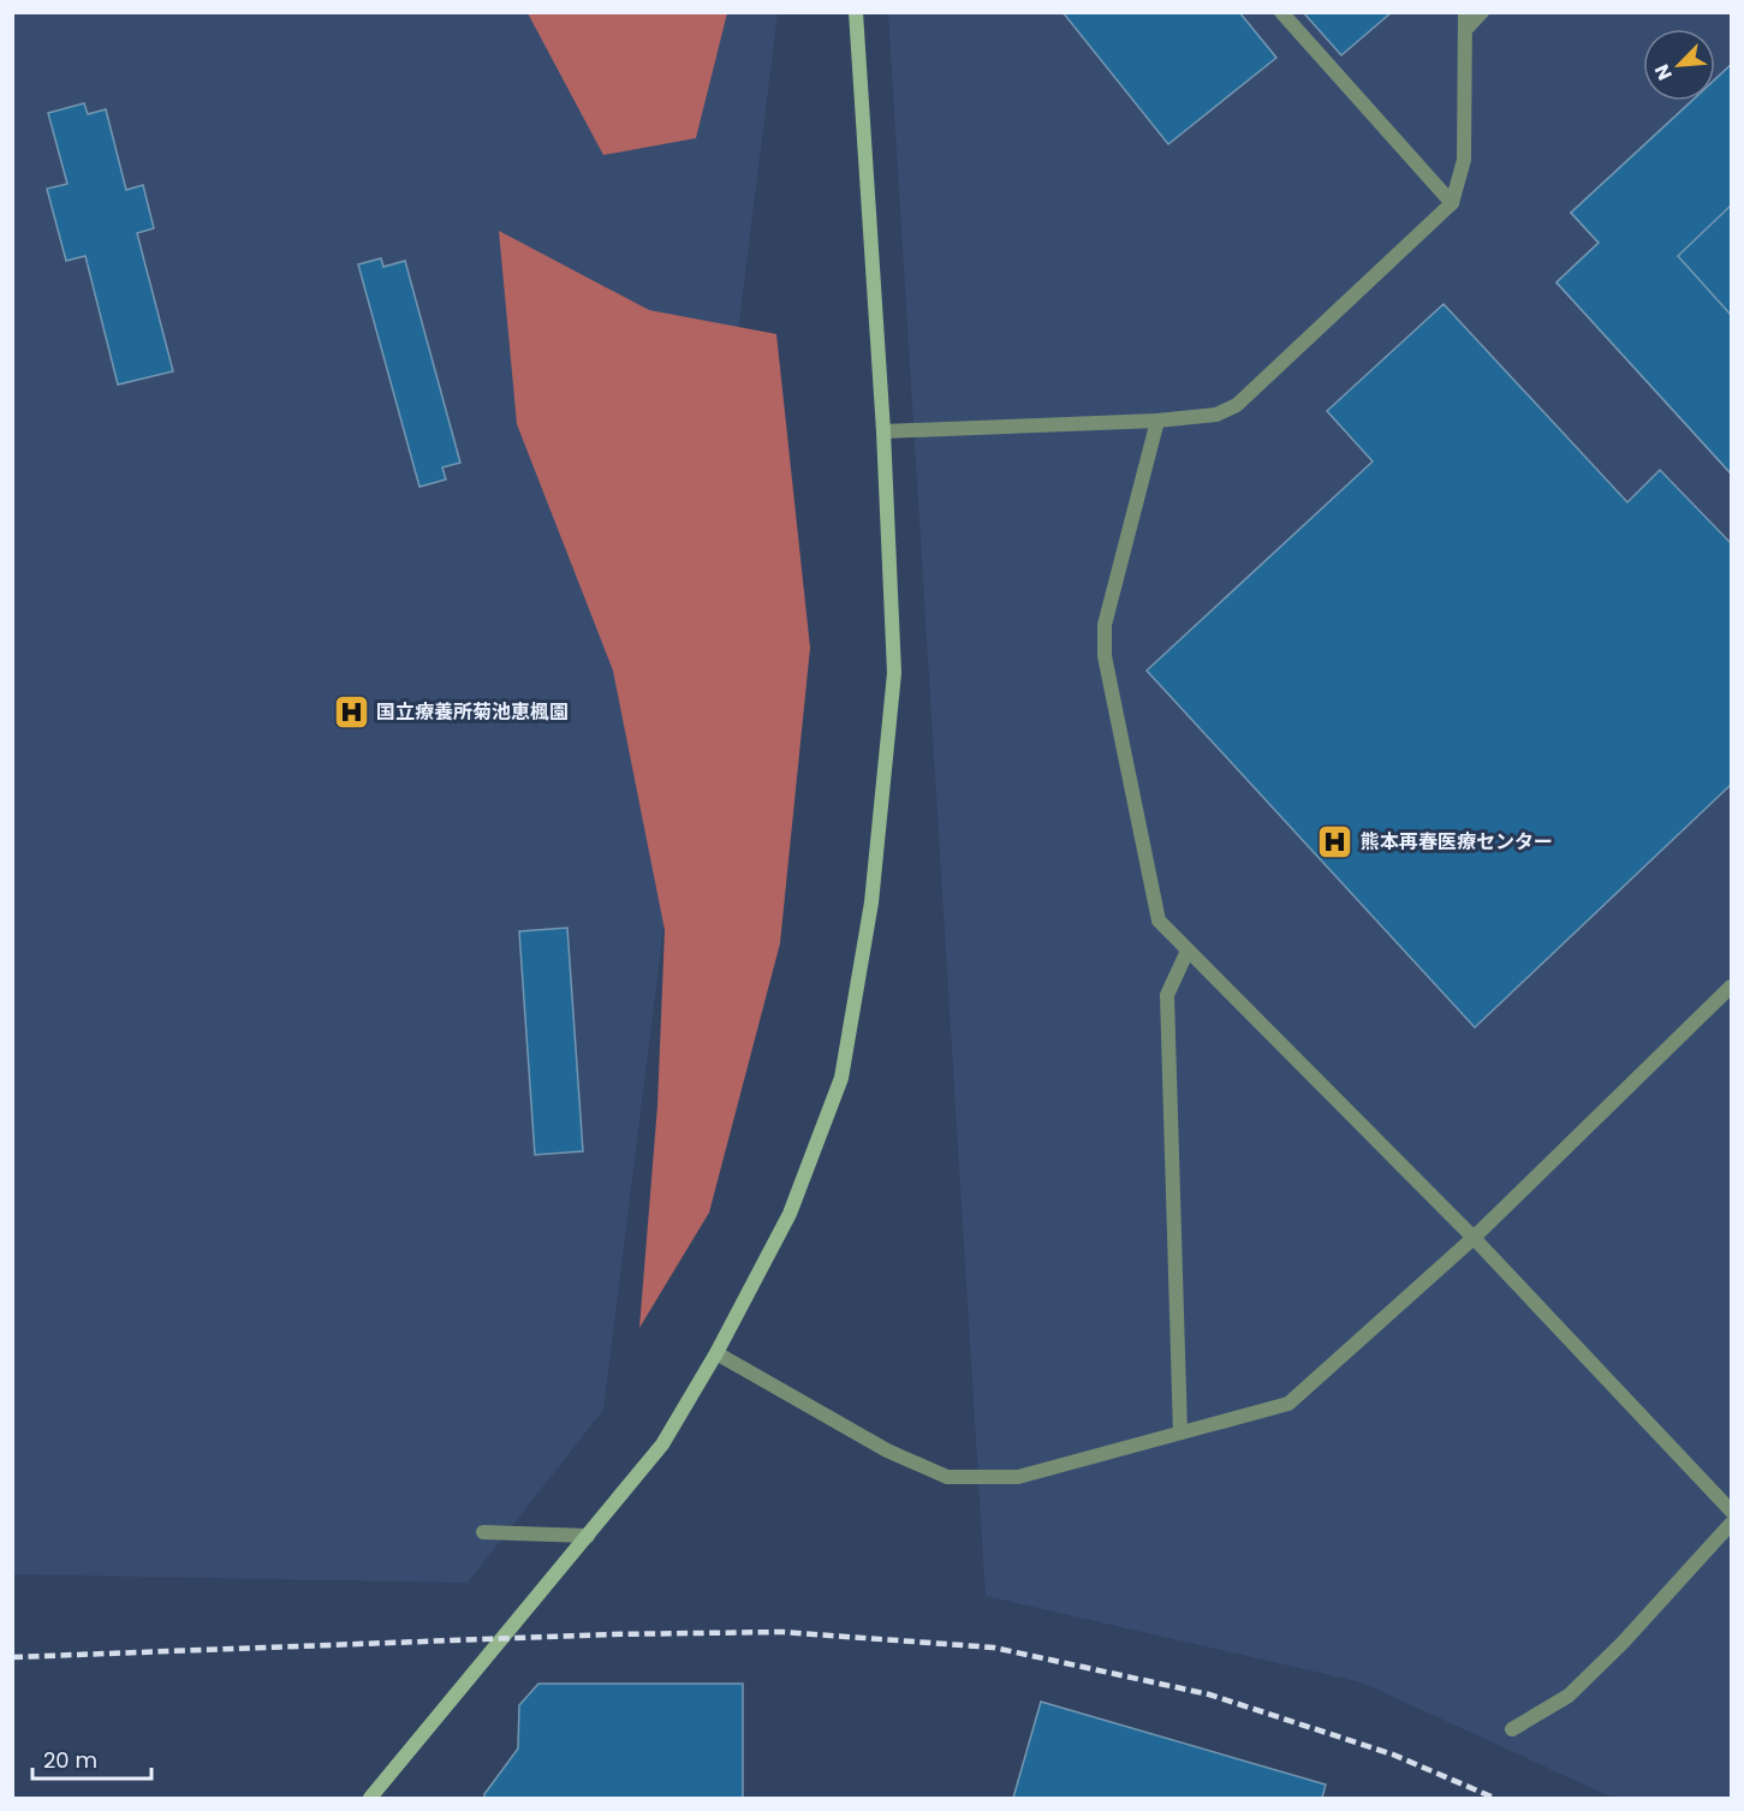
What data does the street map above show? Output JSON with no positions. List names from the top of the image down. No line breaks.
{"places":{"hospital":["国立療養所菊池恵楓園","熊本再春医療センター"]},"scale_bar":"20 m","north":"bottom left"}
